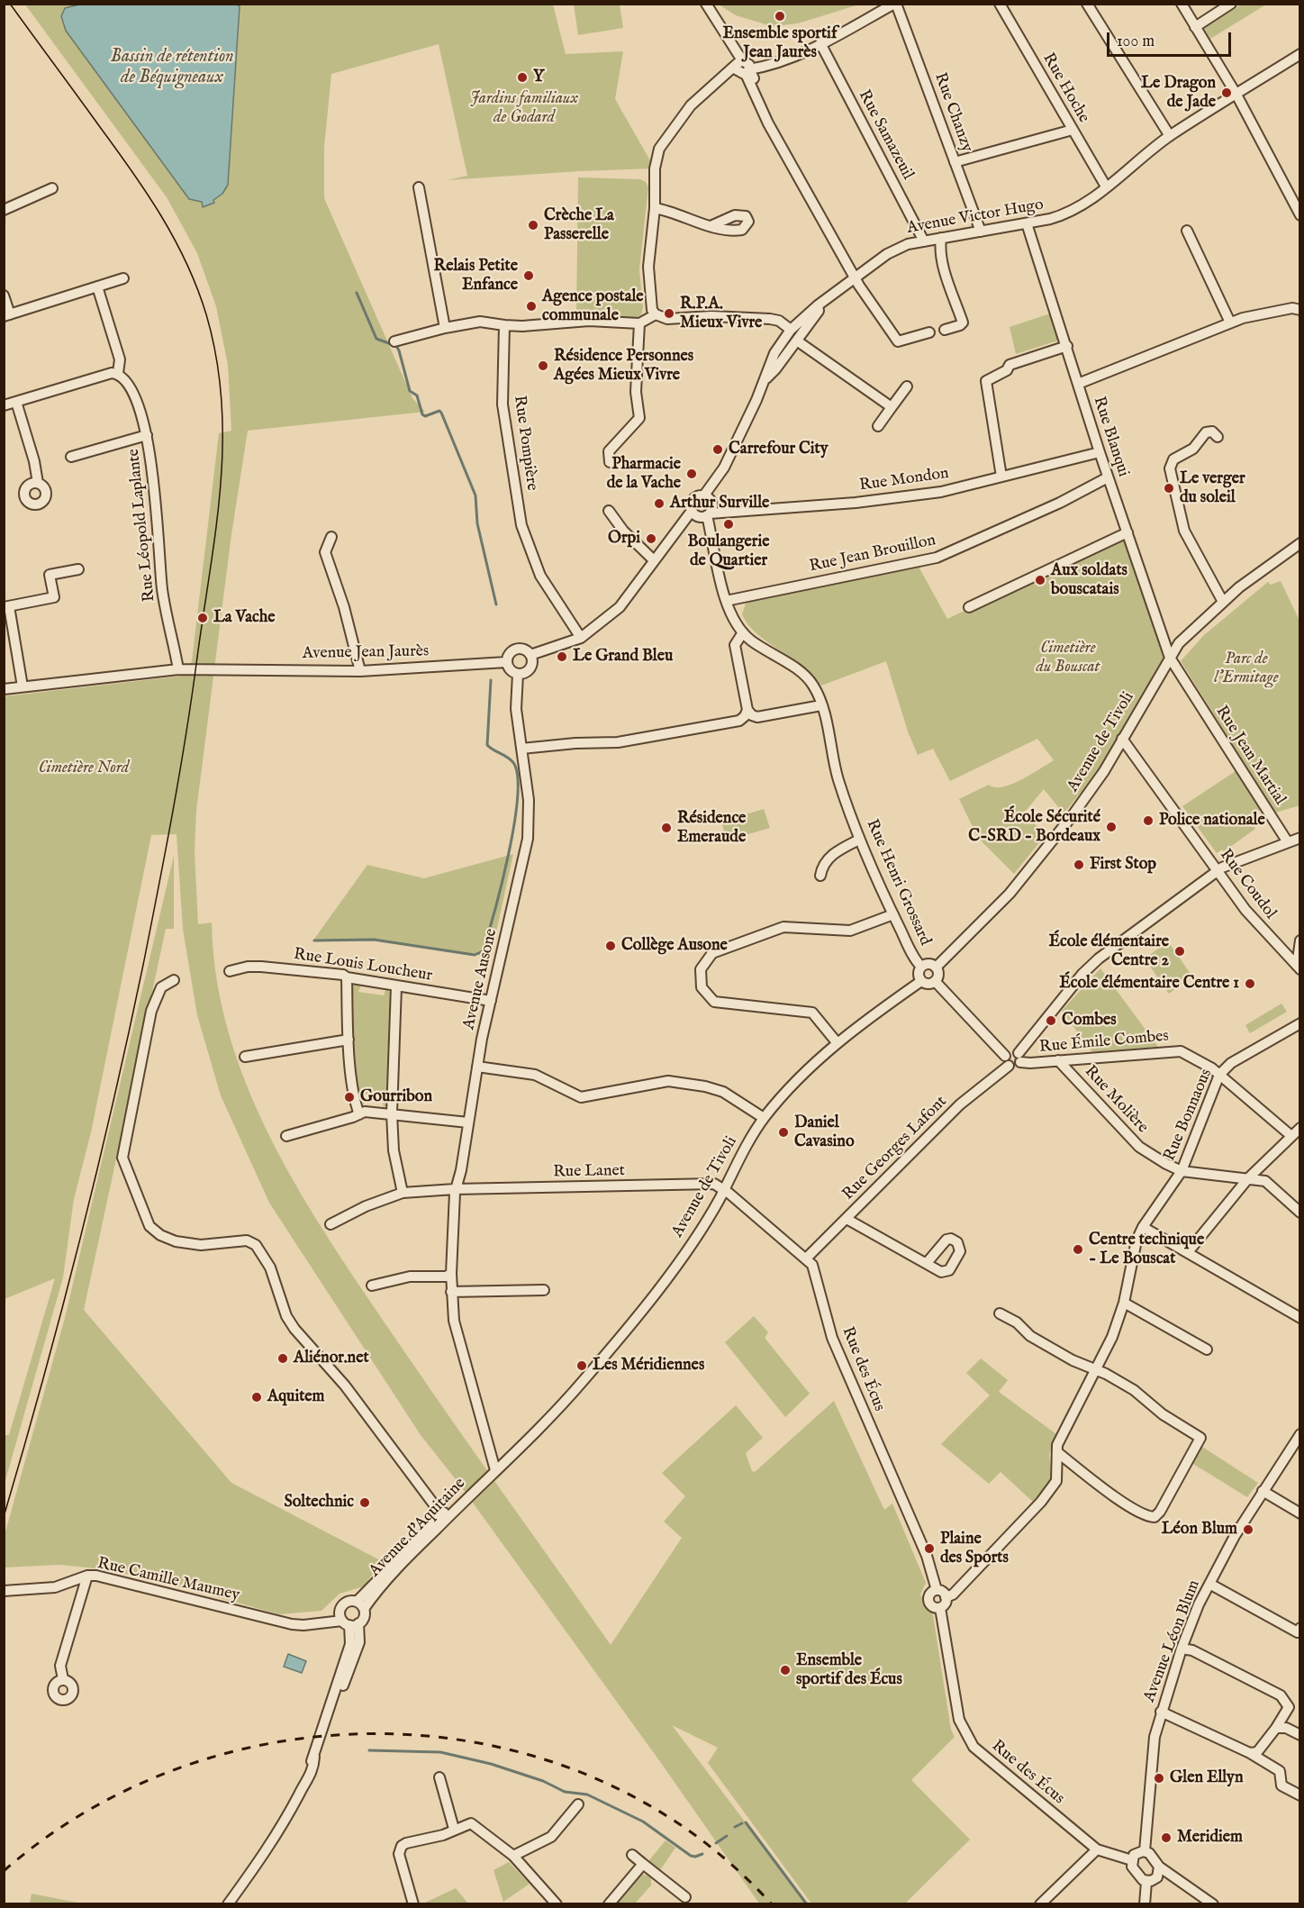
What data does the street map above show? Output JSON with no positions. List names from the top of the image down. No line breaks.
{"streets":{"street":["Rue Hoche","Rue Chanzy","Rue Samazeuil","Avenue Victor Hugo","Rue Blanqui","Rue Pompière","Rue Mondon","Rue Léopold Laplante","Rue Jean Brouillon","Avenue Jean Jaurès","Avenue de Tivoli","Rue Jean Martial","Rue Henri Grossard","Rue Coudol","Rue Louis Loucheur","Avenue Ausone","Rue Émile Combes","Rue Molière","Rue Bonnaous","Rue Georges Lafont","Rue Lanet","Rue des Écus","Avenue d'Aquitaine","Rue Camille Maumey","Avenue Léon Blum"]},"crossings":[["Rue Hoche","Avenue Victor Hugo"],["Rue Chanzy","Avenue Victor Hugo"],["Rue Samazeuil","Avenue Victor Hugo"],["Avenue Victor Hugo","Rue Blanqui"],["Avenue Victor Hugo","Rue Mondon"],["Rue Blanqui","Rue Mondon"],["Rue Blanqui","Rue Jean Brouillon"],["Rue Blanqui","Avenue de Tivoli"],["Rue Blanqui","Rue Jean Martial"],["Rue Léopold Laplante","Avenue Jean Jaurès"],["Avenue Jean Jaurès","Avenue Ausone"],["Avenue de Tivoli","Rue Jean Martial"],["Avenue de Tivoli","Rue Henri Grossard"],["Avenue de Tivoli","Rue Coudol"],["Avenue de Tivoli","Avenue Ausone"],["Avenue de Tivoli","Rue Lanet"],["Avenue de Tivoli","Rue des Écus"],["Avenue de Tivoli","Avenue d'Aquitaine"],["Rue Louis Loucheur","Avenue Ausone"],["Avenue Ausone","Rue Lanet"],["Avenue Ausone","Avenue d'Aquitaine"],["Rue Émile Combes","Rue Molière"],["Rue Émile Combes","Rue Bonnaous"],["Rue Émile Combes","Rue Georges Lafont"],["Rue Molière","Rue Bonnaous"],["Rue Bonnaous","Rue des Écus"],["Rue Georges Lafont","Rue des Écus"],["Rue Lanet","Rue des Écus"],["Rue des Écus","Avenue Léon Blum"],["Avenue d'Aquitaine","Rue Camille Maumey"]],"water":["Bassin de rétention de Béquigneaux"],"parks":["Jardins familiaux de Godard","Cimetière du Bouscat","Parc de l'Ermitage","Cimetière Nord"],"places":["Ensemble sportif Jean Jaurès","Y","Le Dragon de Jade","Crèche La Passerelle","Relais Petite Enfance","Agence postale communale","R.P.A. Mieux Vivre","Résidence Personnes Agées Mieux Vivre","Carrefour City","Pharmacie de la Vache","Le verger du soleil","Arthur Surville","Boulangerie de Quartier","Orpi","Aux soldats bouscatais","La Vache","Le Grand Bleu","Police nationale","École Sécurité C-SRD - Bordeaux","Résidence Emeraude","First Stop","Collège Ausone","École élémentaire Centre 2","École élémentaire Centre 1","Combes","Gourribon","Daniel Cavasino","Centre technique - Le Bouscat","Aliénor.net","Les Méridiennes","Aquitem","Soltechnic","Léon Blum","Plaine des Sports","Ensemble sportif des Écus","Glen Ellyn","Meridiem"],"scale_bar":"100 m"}
